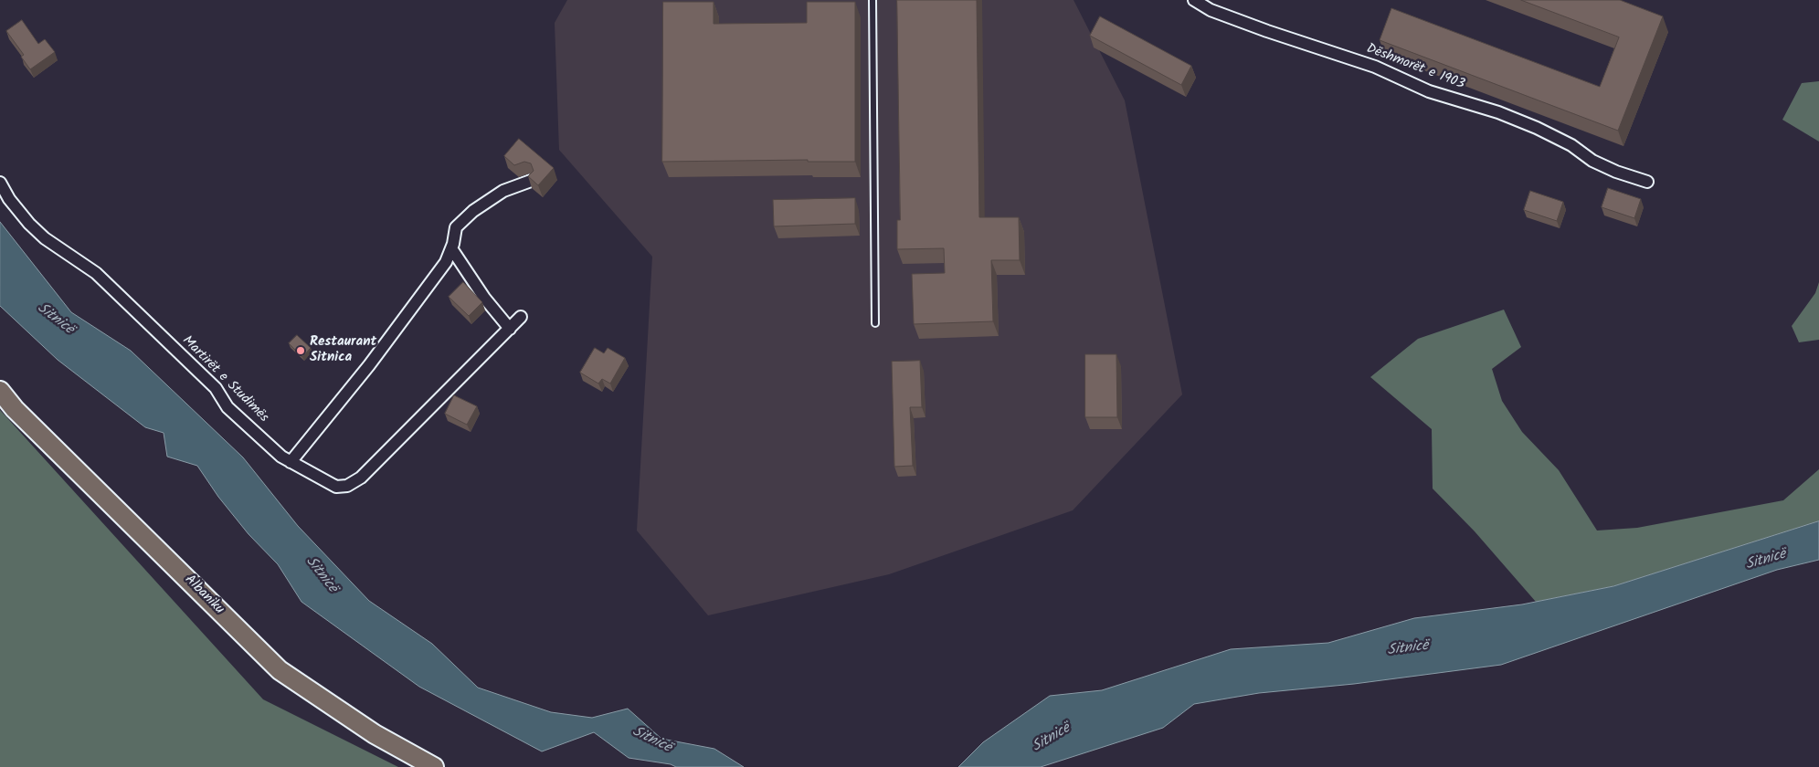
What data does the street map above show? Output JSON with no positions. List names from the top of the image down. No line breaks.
{"streets":{"main road":["Albaniku"],"street":["Dëshmorët e 1903","Martirët e Studimës"]},"water":["Sitnicë"],"places":["Restaurant Sitnica"]}
